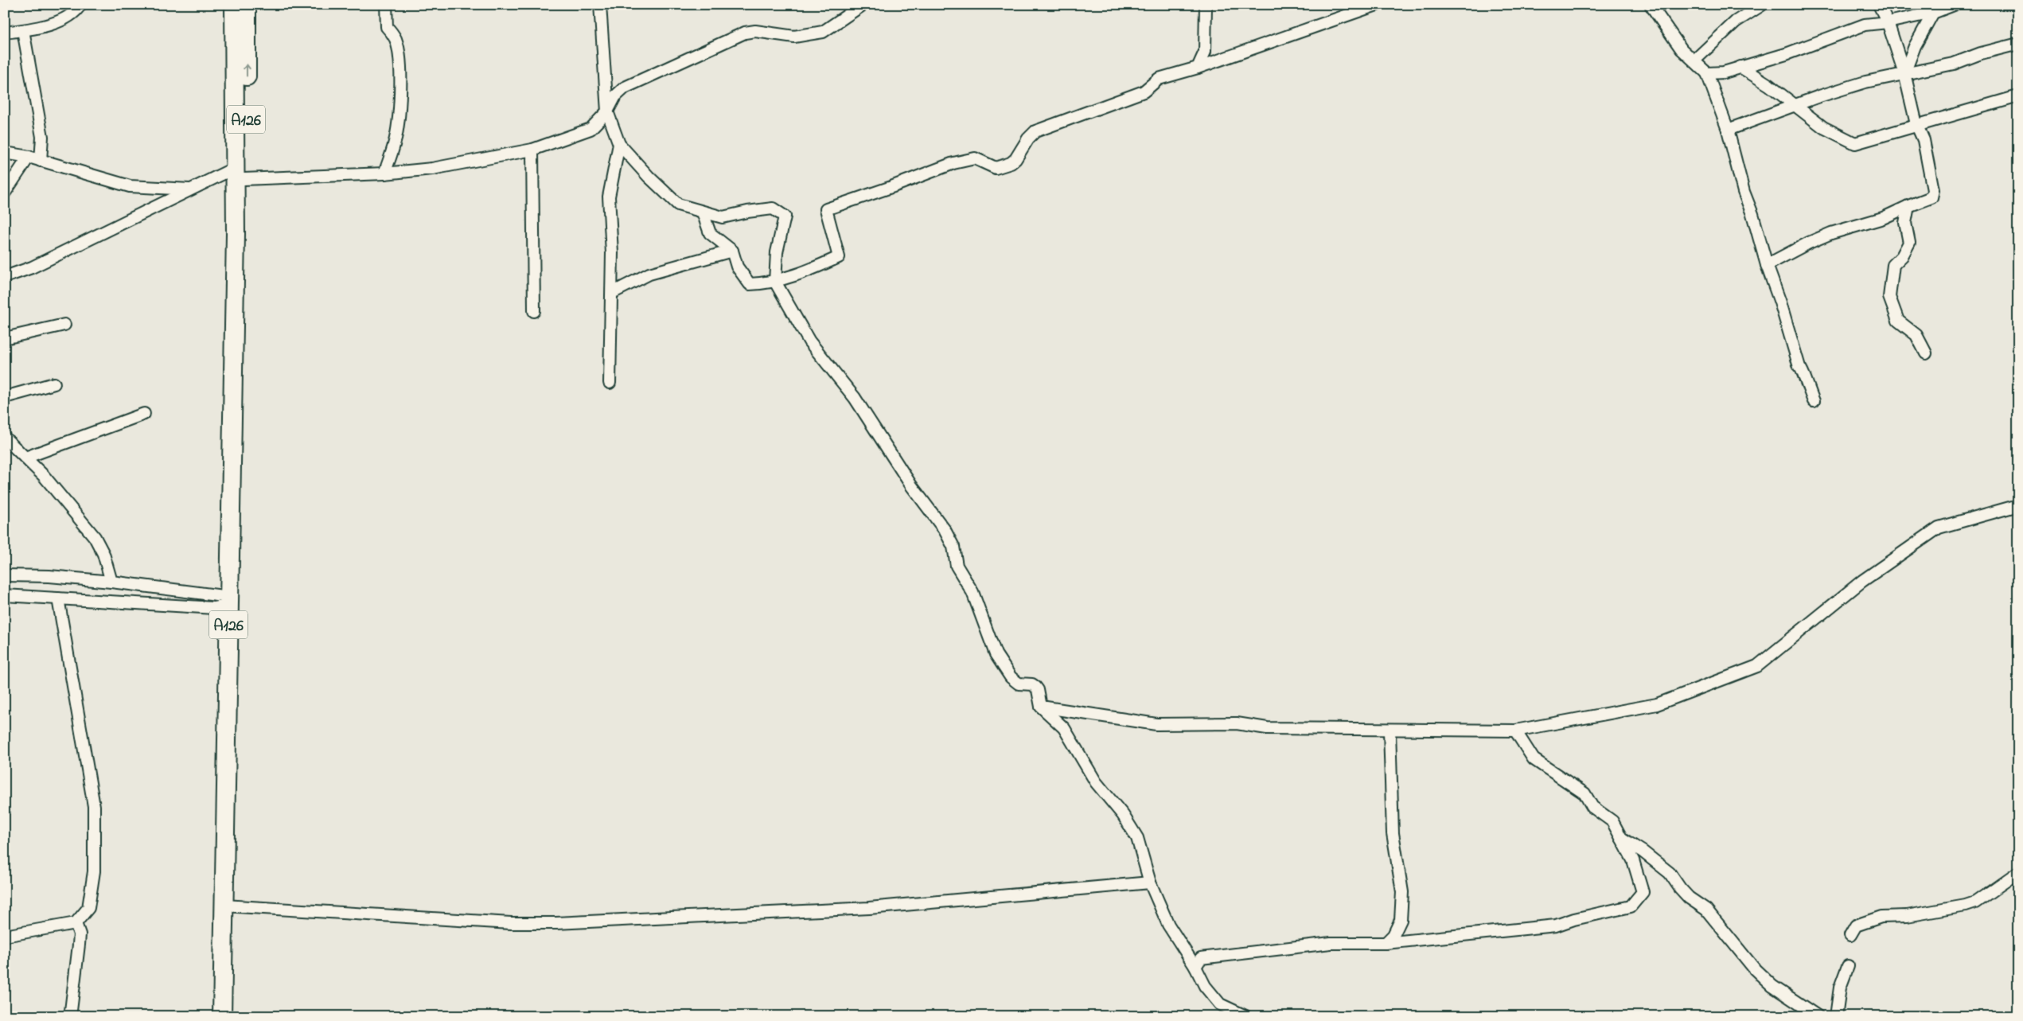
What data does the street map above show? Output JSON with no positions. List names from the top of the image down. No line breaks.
{"streets":{"highway":["A126"]}}
